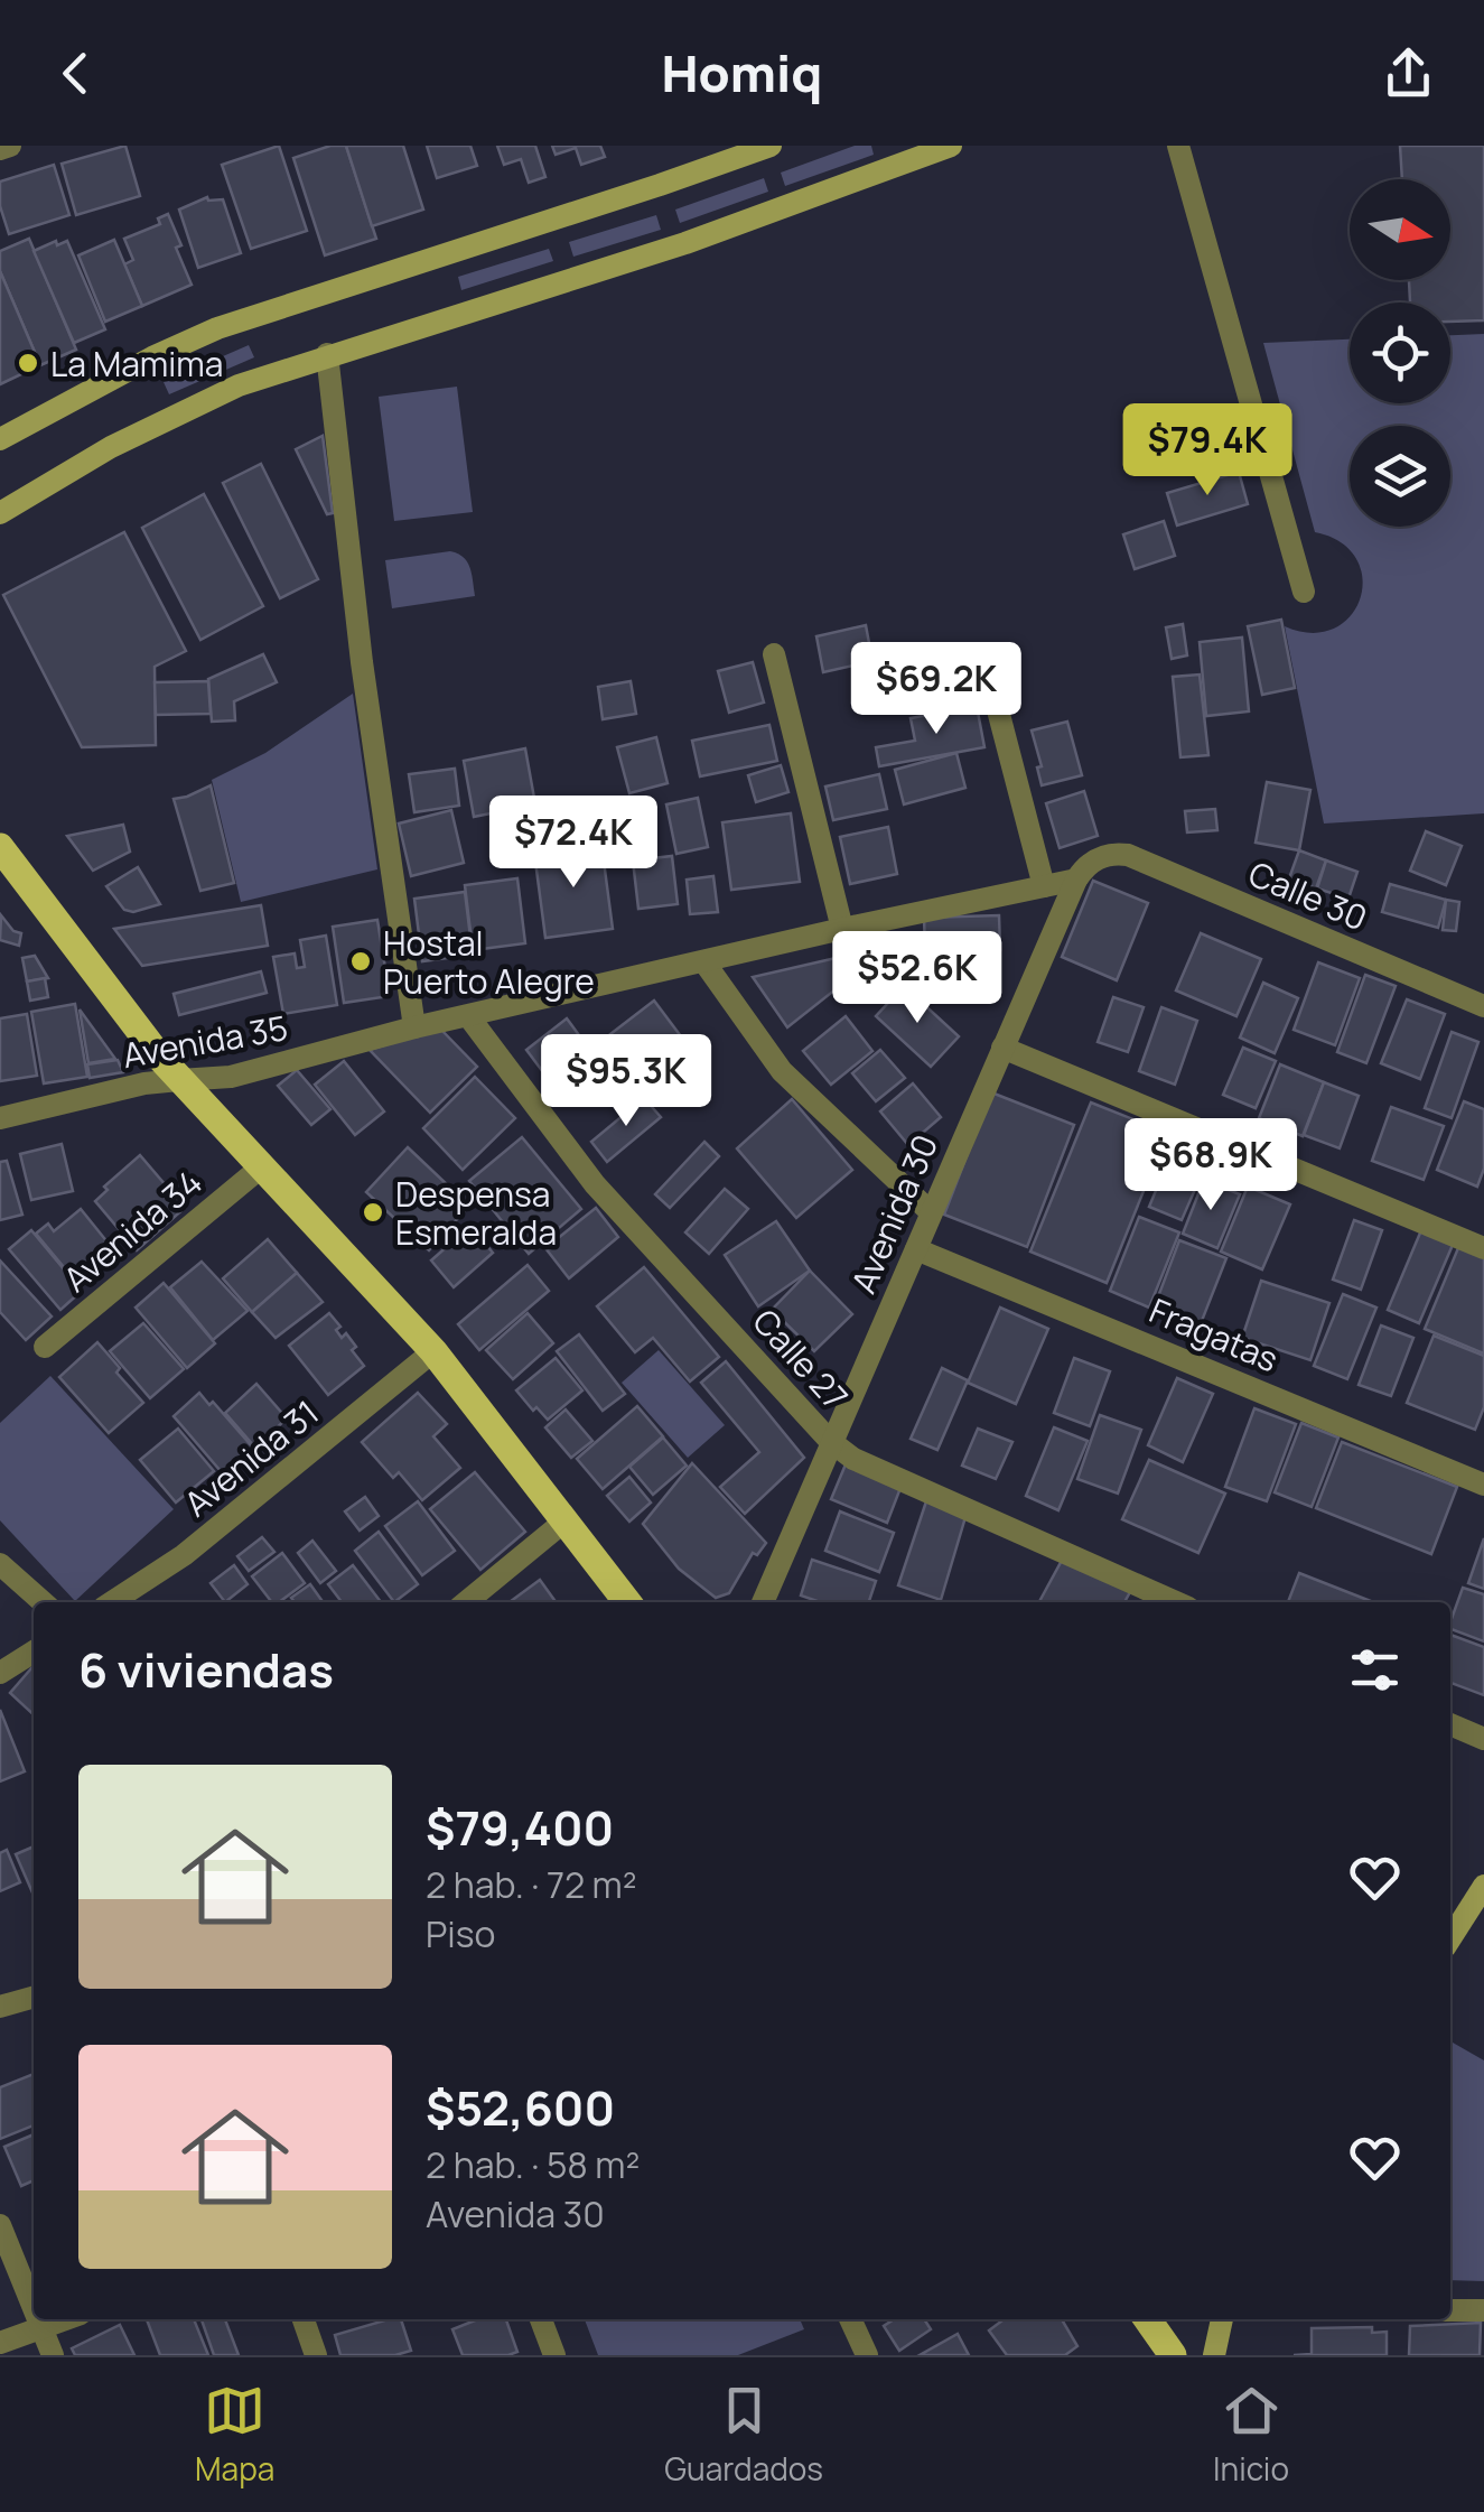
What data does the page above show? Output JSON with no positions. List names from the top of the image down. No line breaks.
{"streets":{"street":["Calle 30","Avenida 35","Avenida 30","Avenida 34","Fragatas","Calle 27","Avenida 31"]},"crossings":[["Calle 30","Avenida 30"],["Avenida 35","Avenida 30"],["Avenida 35","Calle 27"],["Avenida 30","Fragatas"],["Avenida 30","Calle 27"]],"places":["La Mamima","Hostal Puerto Alegre","Despensa Esmeralda"],"north":"right","page":{"header":"Homiq","price":["$79.4K","$69.2K","$72.4K","$52.6K","$95.3K","$68.9K"],"heading":"6 viviendas","list":[{"name":"$79,400","note":"2 hab. · 72 m² · Piso"},{"name":"$52,600","note":"2 hab. · 58 m² · Avenida 30"}],"tabs":["Mapa","Guardados","Inicio"]}}
